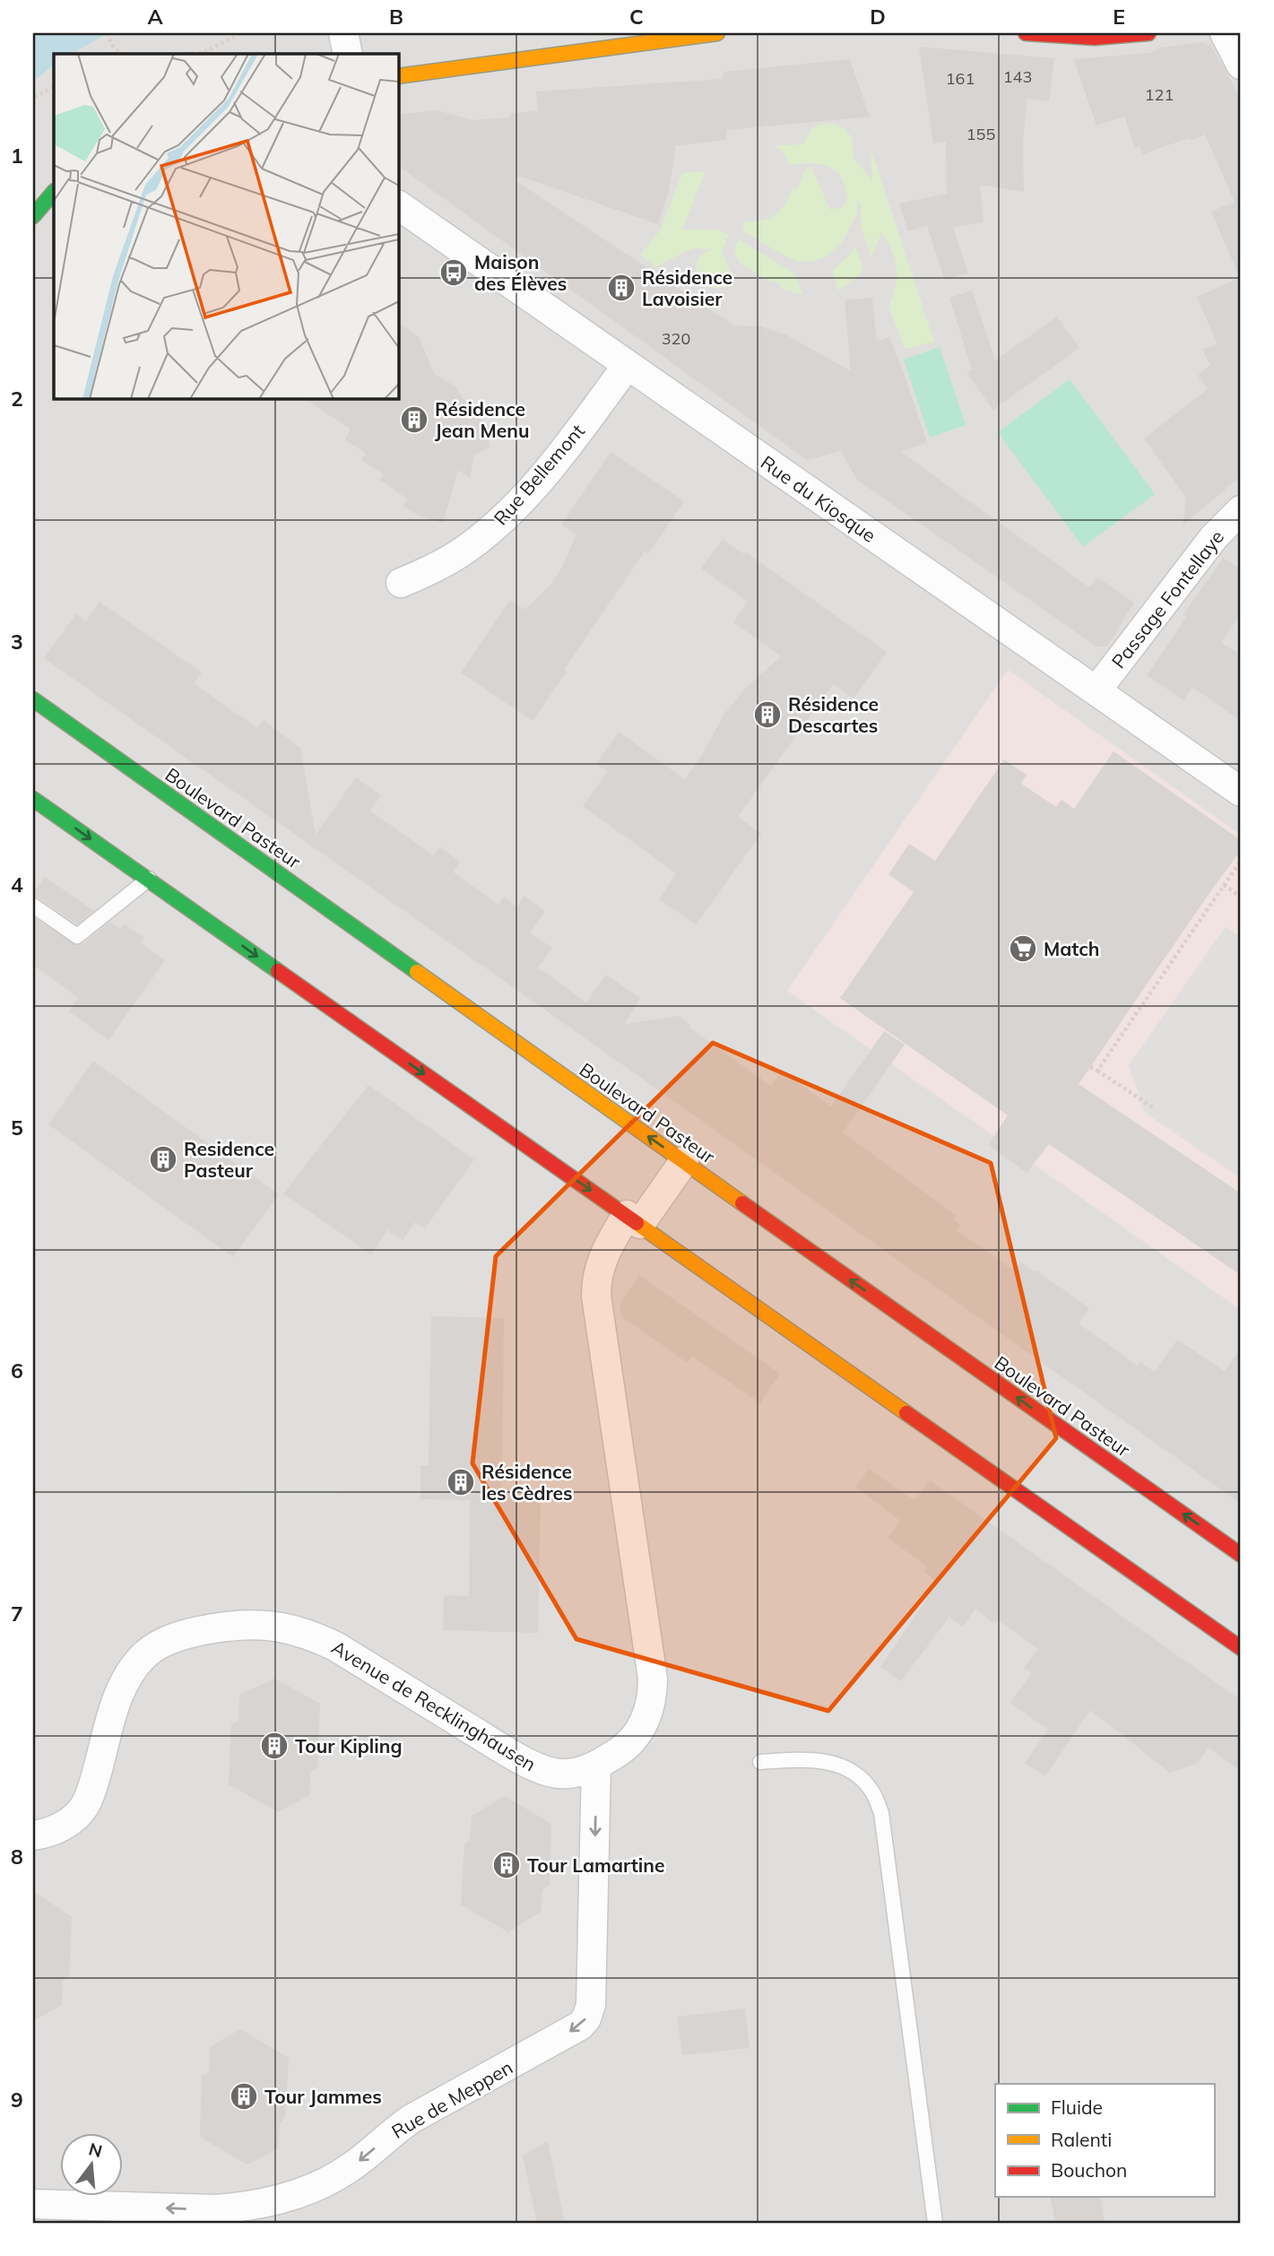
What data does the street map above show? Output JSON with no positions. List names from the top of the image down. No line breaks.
{"streets":{"main road":["Boulevard Pasteur"],"street":["Rue Bellemont","Rue du Kiosque","Passage Fontellaye","Avenue de Recklinghausen","Rue de Meppen"]},"crossings":[["Rue Bellemont","Rue du Kiosque"],["Rue du Kiosque","Passage Fontellaye"],["Boulevard Pasteur","Avenue de Recklinghausen"],["Avenue de Recklinghausen","Rue de Meppen"]],"one_way":["Rue de Meppen"],"places":{"bus stop":["Maison des Élèves"],"building":["Résidence Lavoisier","Résidence Jean Menu","Résidence Descartes","Residence Pasteur","Résidence les Cèdres","Tour Kipling","Tour Lamartine","Tour Jammes"],"supermarket":["Match"]},"house_numbers":["143","161","121","155","320"],"legend":["Fluide","Ralenti","Bouchon"],"north":"top","grid":{"columns":["A","B","C","D","E"],"rows":["1","2","3","4","5","6","7","8","9"]}}
